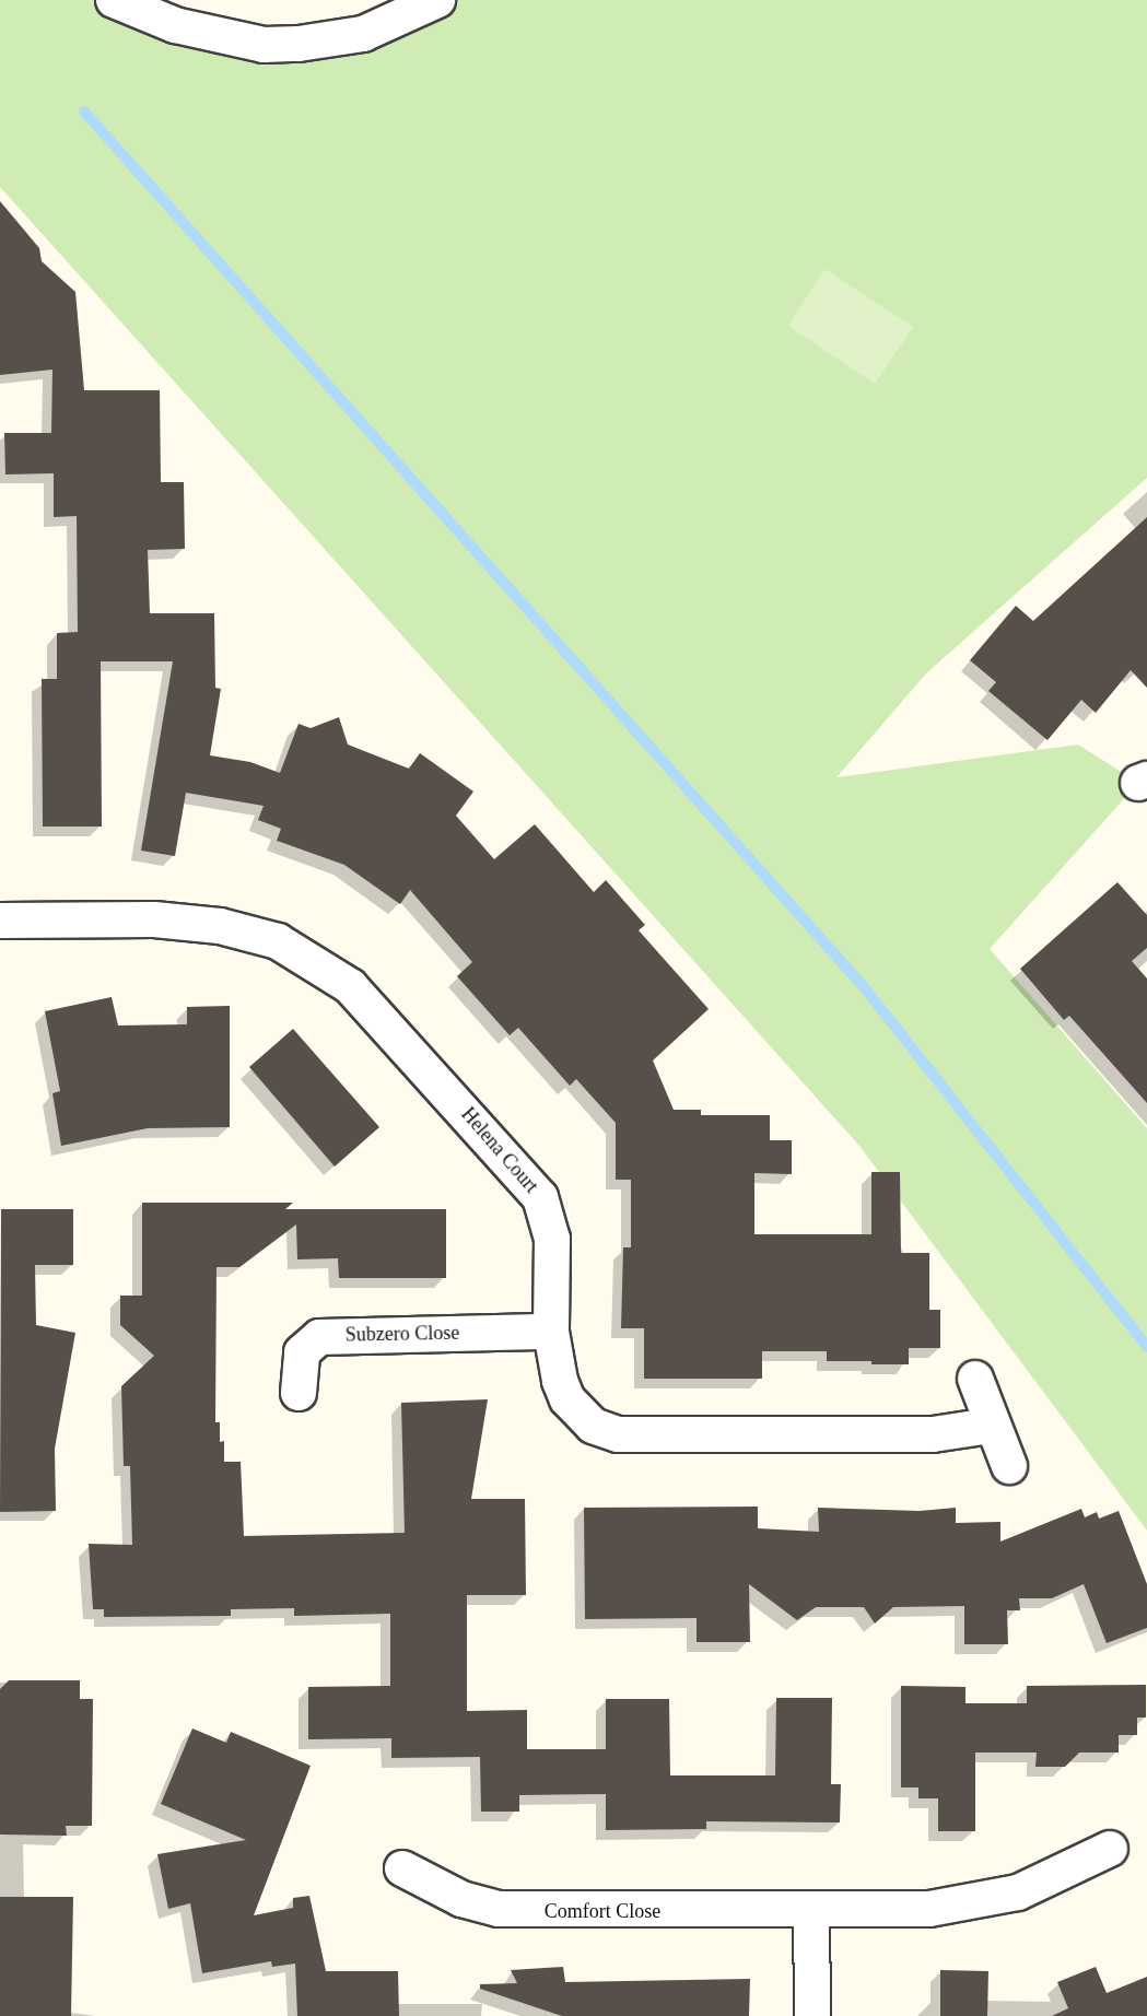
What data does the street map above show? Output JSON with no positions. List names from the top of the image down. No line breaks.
{"streets":{"street":["Helena Court","Subzero Close","Comfort Close"]},"crossings":[["Helena Court","Subzero Close"]]}
